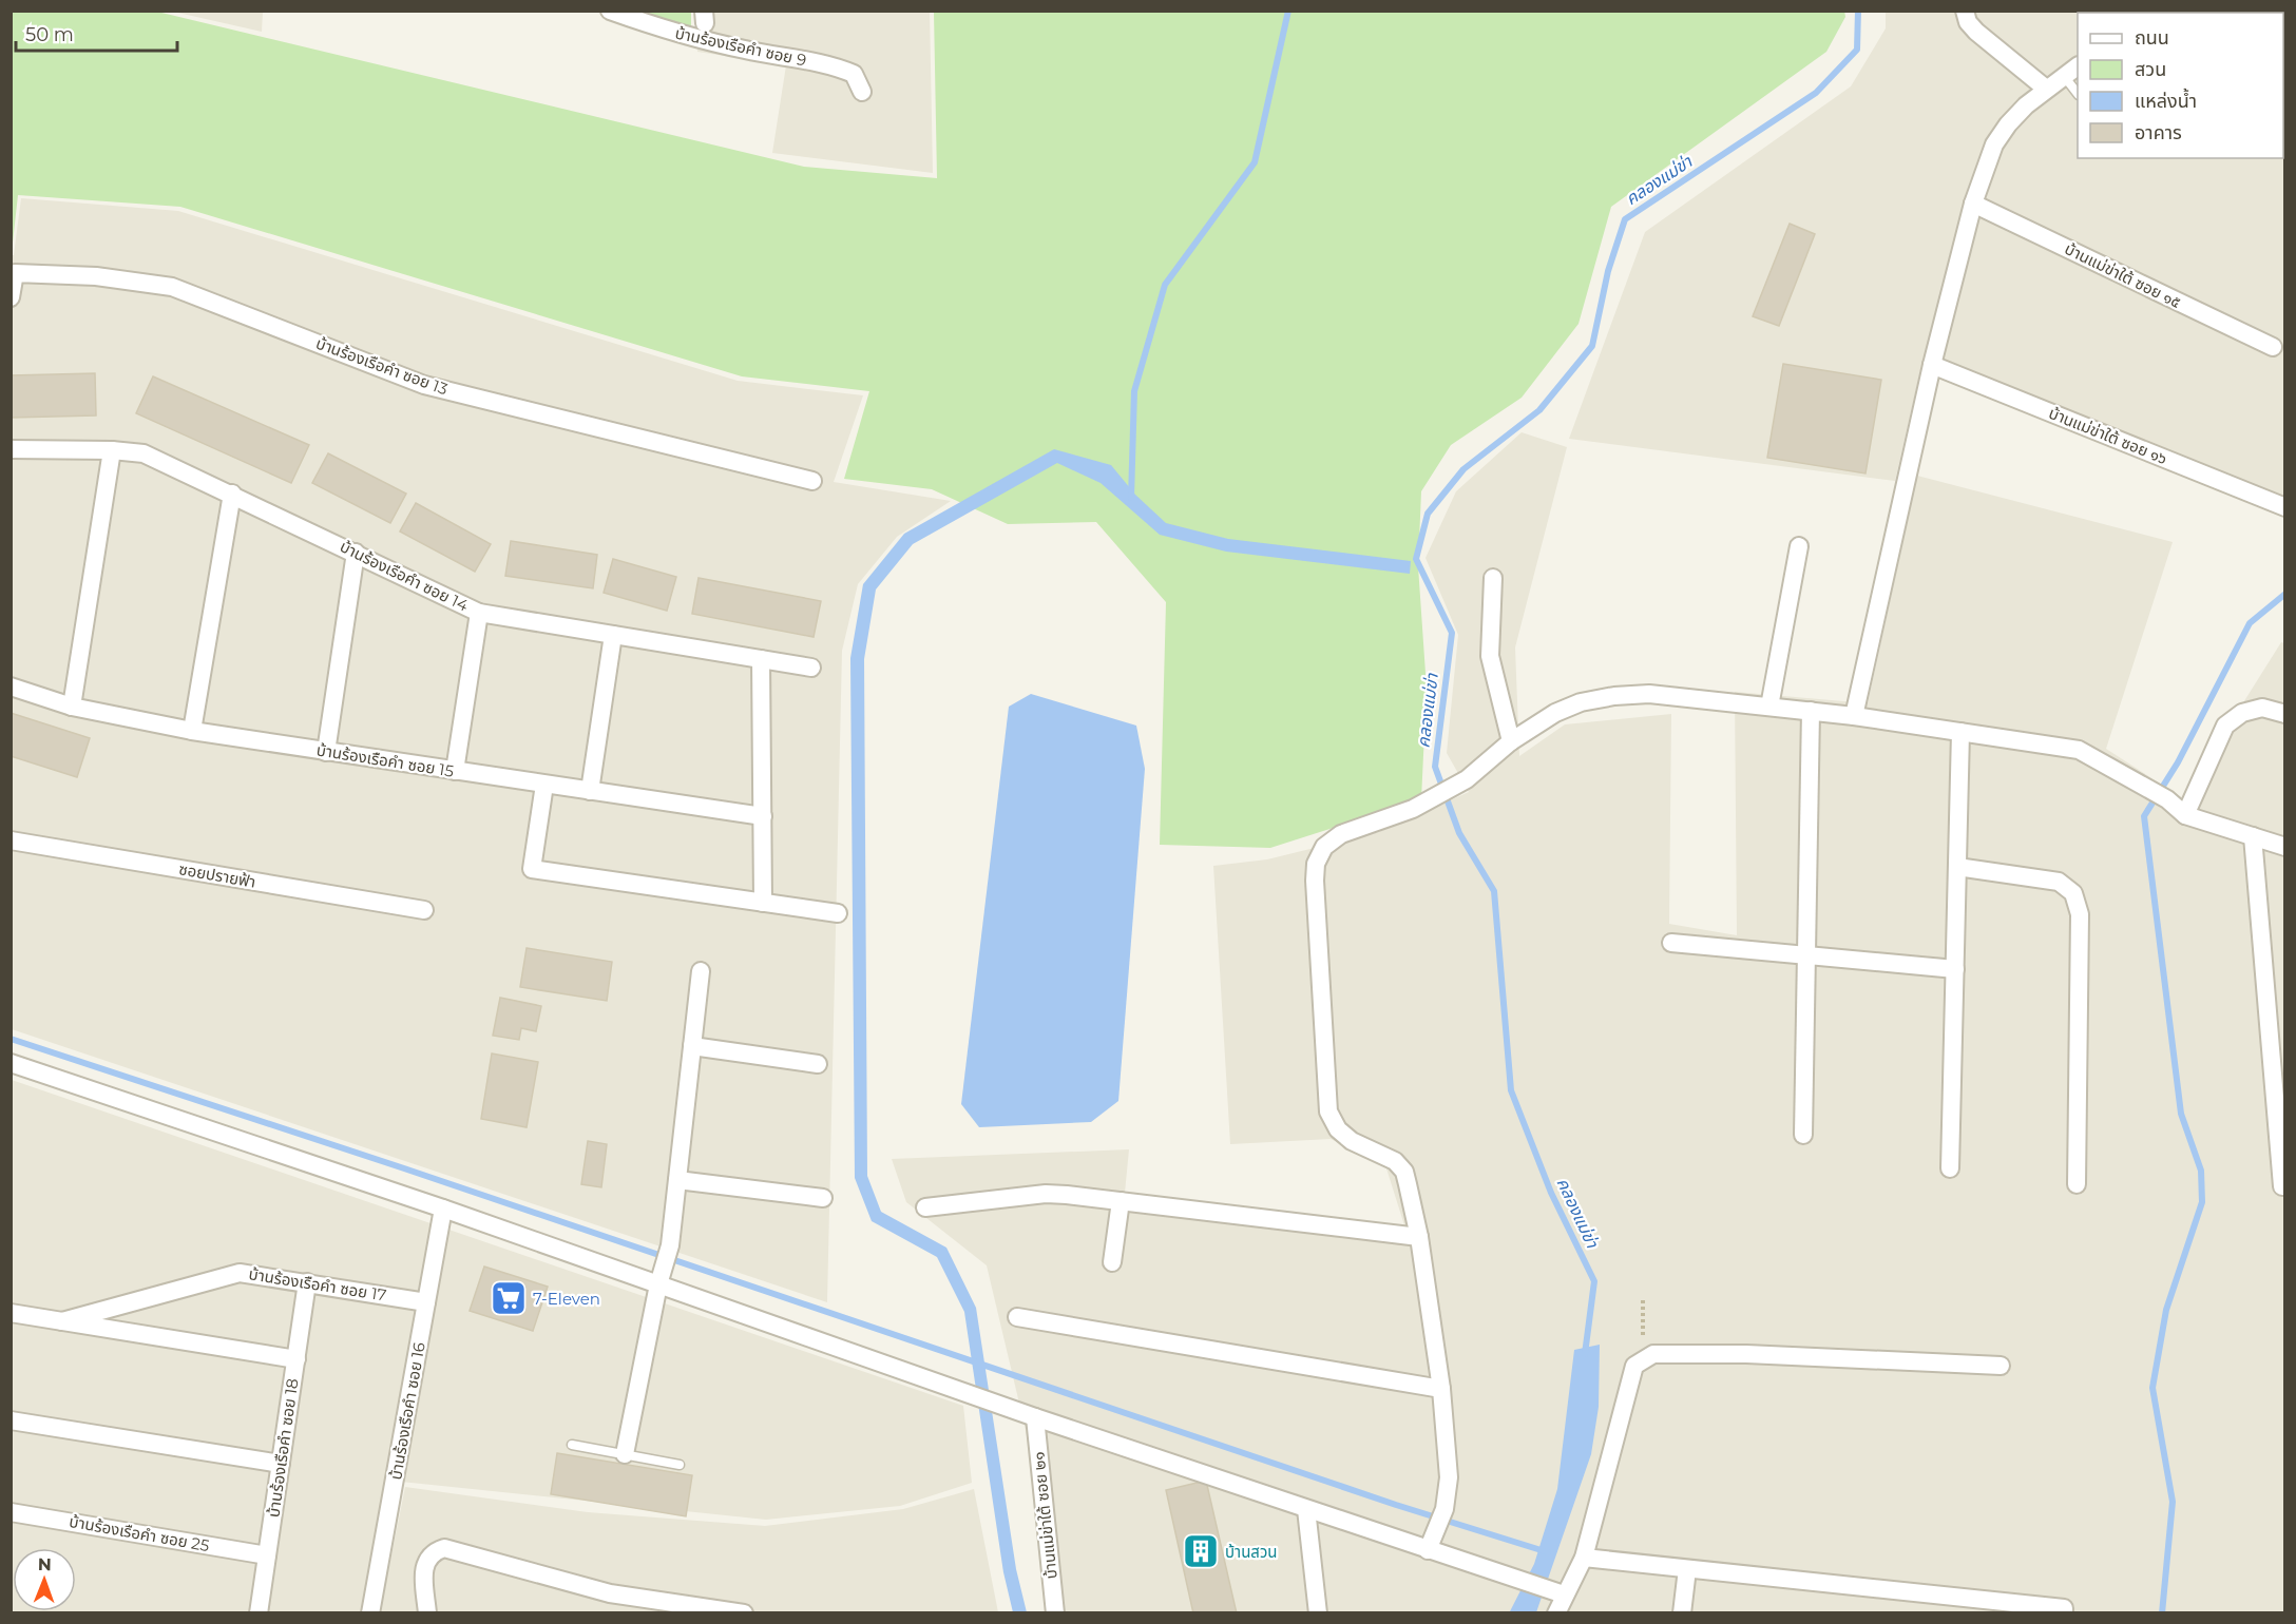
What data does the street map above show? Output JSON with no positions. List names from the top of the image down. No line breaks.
{"streets":{"street":["บ้านร้องเรือคำ ซอย 9","บ้านแม่ข่าใต้ ซอย ๑๕","บ้านร้องเรือคำ ซอย 13","บ้านแม่ข่าใต้ ซอย ๑๖","บ้านร้องเรือคำ ซอย 14","บ้านร้องเรือคำ ซอย 15","ซอยปรายฟ้า","บ้านร้องเรือคำ ซอย 17","บ้านร้องเรือคำ ซอย 16","บ้านร้องเรือคำ ซอย 18","บ้านแม่ข่าใต้ ซอย ๒๑","บ้านร้องเรือคำ ซอย 25"]},"crossings":[["บ้านร้องเรือคำ ซอย 17","บ้านร้องเรือคำ ซอย 16"],["บ้านร้องเรือคำ ซอย 17","บ้านร้องเรือคำ ซอย 18"],["บ้านร้องเรือคำ ซอย 18","บ้านร้องเรือคำ ซอย 25"]],"water":["คลองแม่ข่า"],"places":{"supermarket":["7-Eleven"],"building":["บ้านสวน"]},"legend":["ถนน","สวน","แหล่งน้ำ","อาคาร"],"scale_bar":"50 m","north":"top"}
